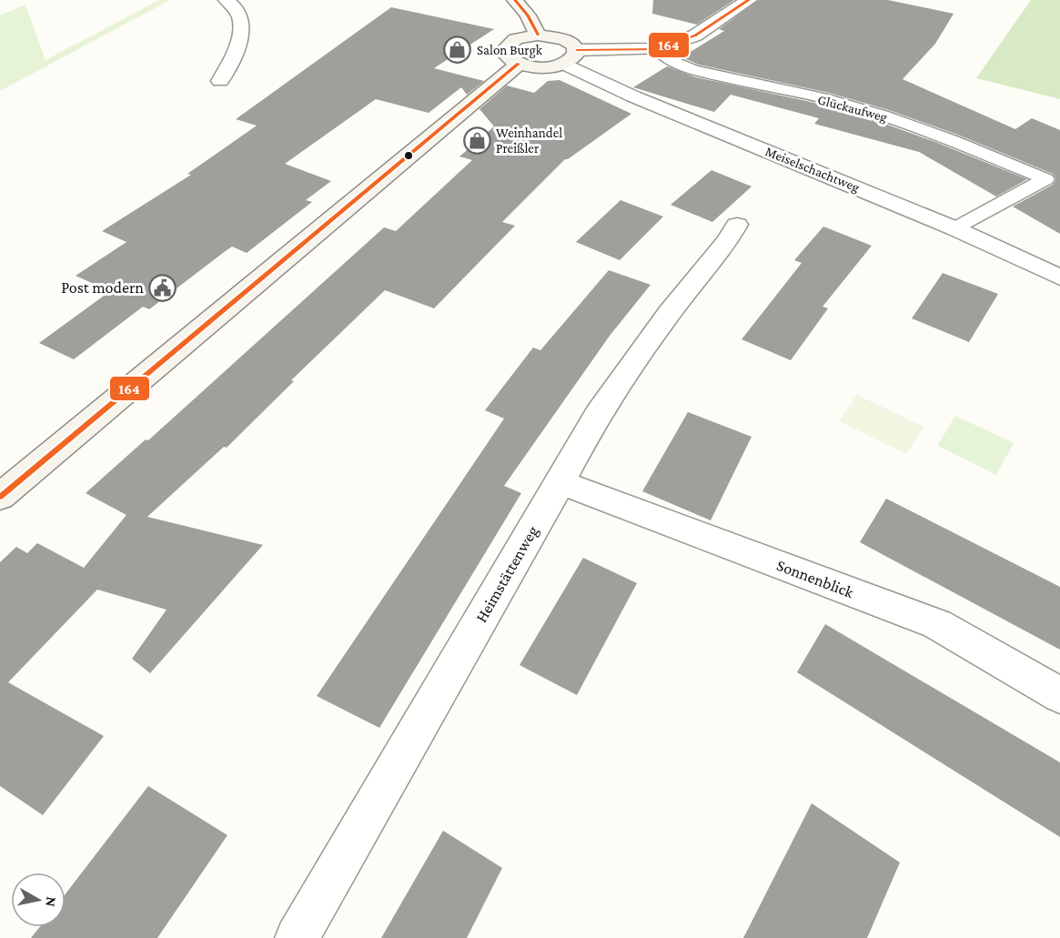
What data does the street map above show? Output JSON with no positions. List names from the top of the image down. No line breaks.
{"streets":{"street":["Meiselschachtweg","Heimstättenweg","Sonnenblick"],"lane":["Glückaufweg"]},"crossings":[["Glückaufweg","Meiselschachtweg"],["Heimstättenweg","Sonnenblick"]],"places":{"shop":["Salon Burgk","Weinhandel Preißler"],"public building":["Post modern"]},"lines":["transit line 164"],"north":"right"}
